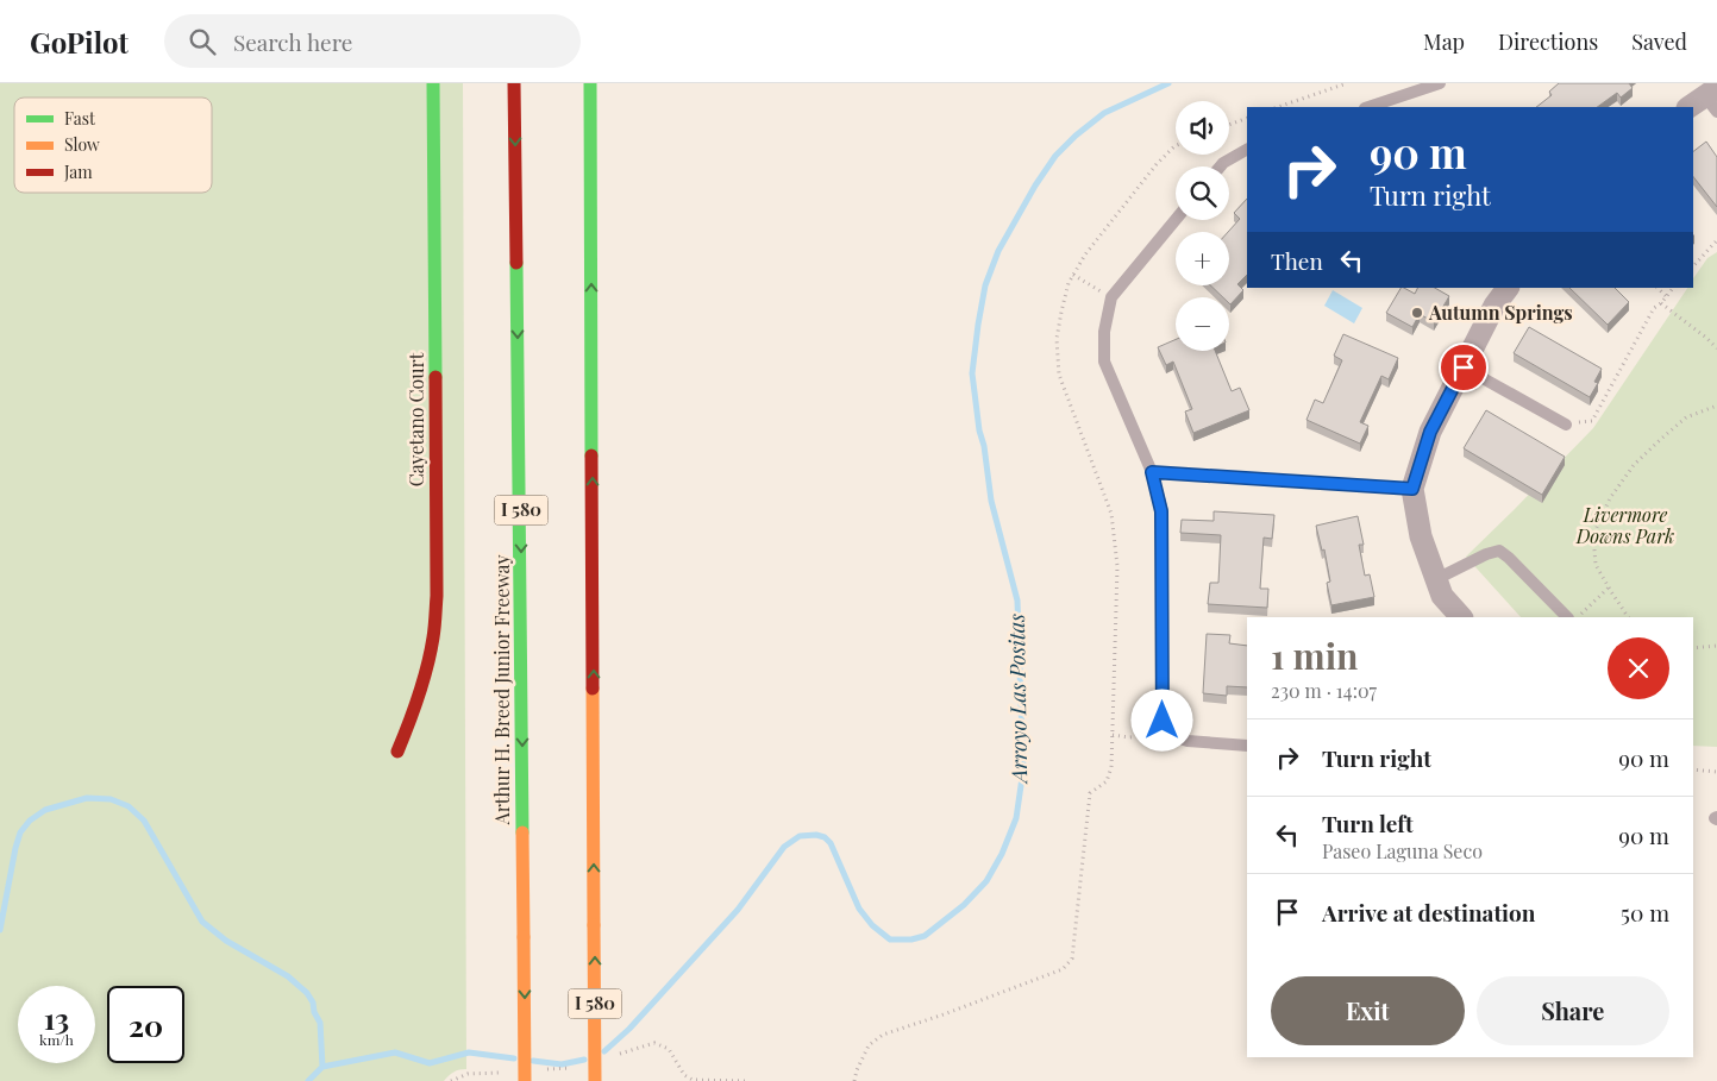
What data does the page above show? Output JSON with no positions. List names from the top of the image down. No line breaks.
{"streets":{"main road":["Cayetano Court","I 580","Arthur H. Breed Junior Freeway"]},"water":["Arroyo Las Positas"],"parks":["Livermore Downs Park"],"places":["Autumn Springs"],"legend":["Fast","Slow","Jam"],"page":{"header":"GoPilot","search":"Search here","nav":["Map","Directions","Saved"],"map_buttons":["+","−"],"turn":["90 m","Turn right"],"then":"Then","heading":["1 min","230 m · 14:07"],"list":[{"name":"Turn right","value":"90 m"},{"name":"Turn left","note":"Paseo Laguna Seco","value":"90 m"},{"name":"Arrive at destination","value":"50 m"}],"buttons":["Exit","Share"],"speed":"13 km/h","limit":"20"}}
